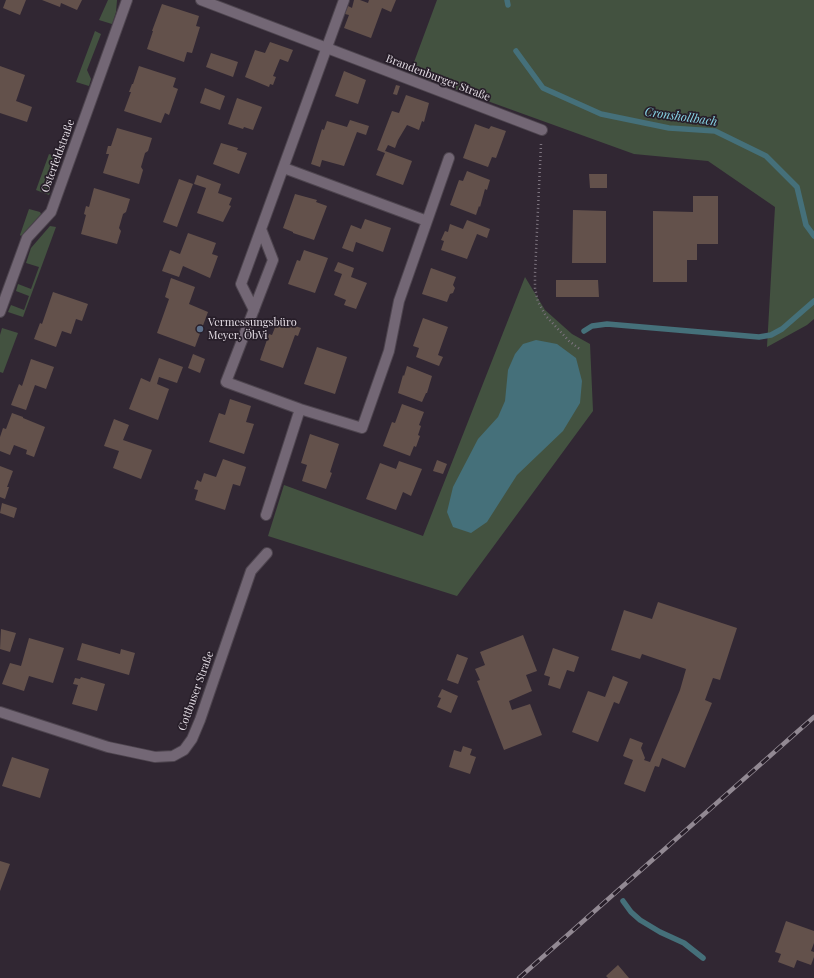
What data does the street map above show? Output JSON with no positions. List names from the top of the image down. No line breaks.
{"streets":{"street":["Brandenburger Straße","Osterfeldstraße","Cottbuser Straße"]},"water":["Cronshollbach"],"places":["Vermessungsbüro Meyer, ÖbVi"]}
